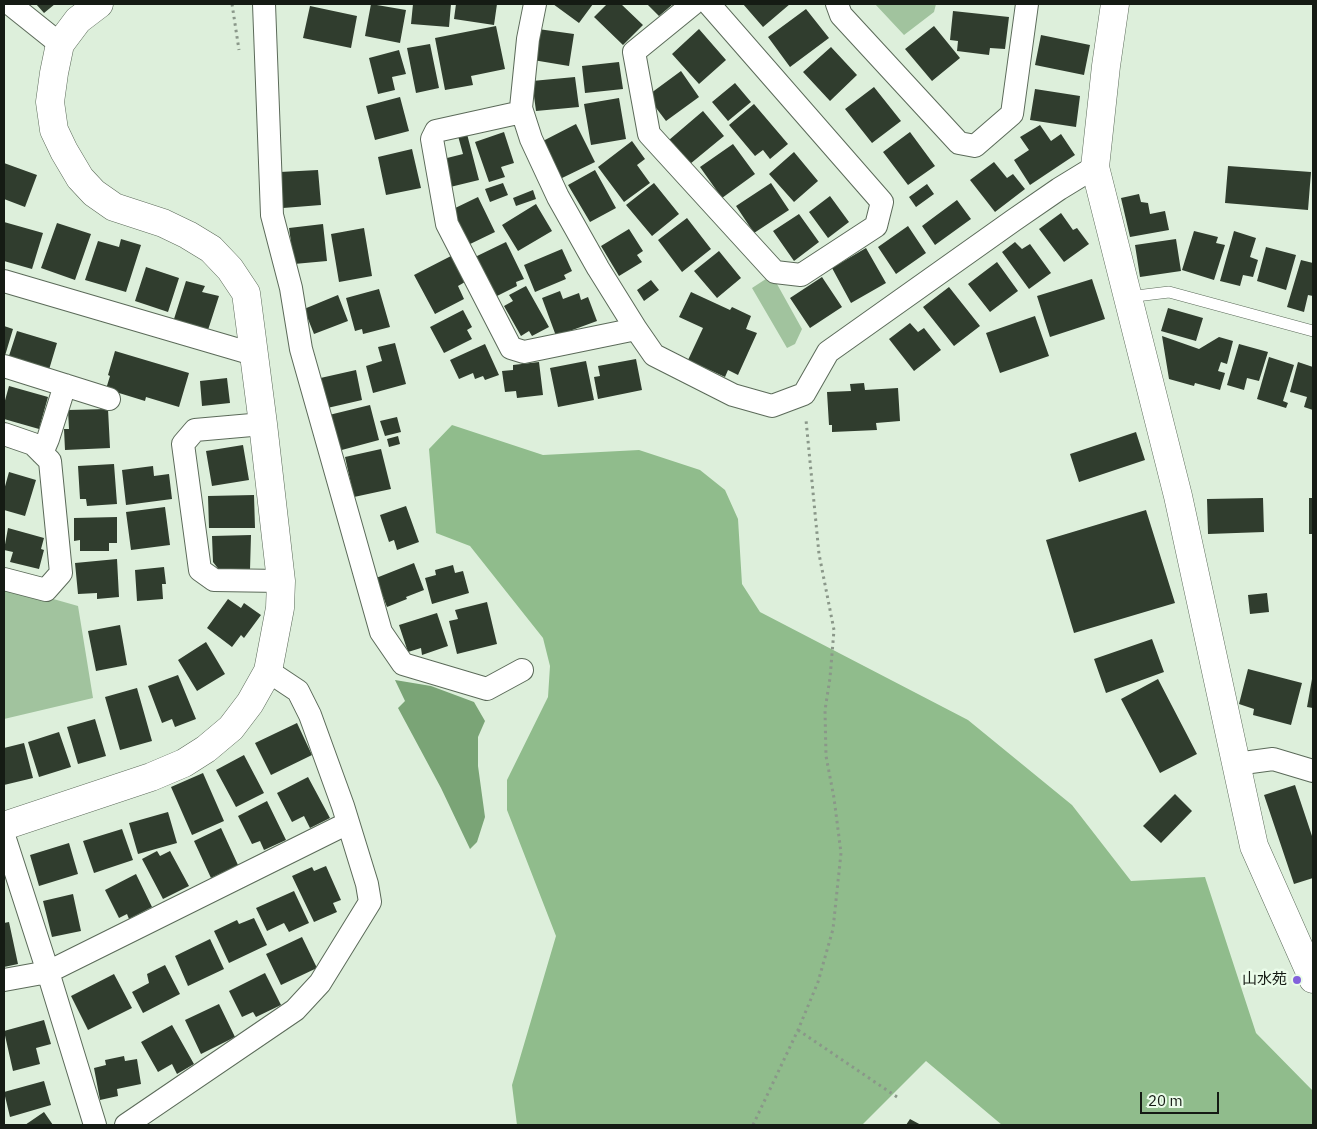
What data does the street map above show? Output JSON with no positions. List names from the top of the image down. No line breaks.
{"places":["山水苑"],"scale_bar":"20 m"}
